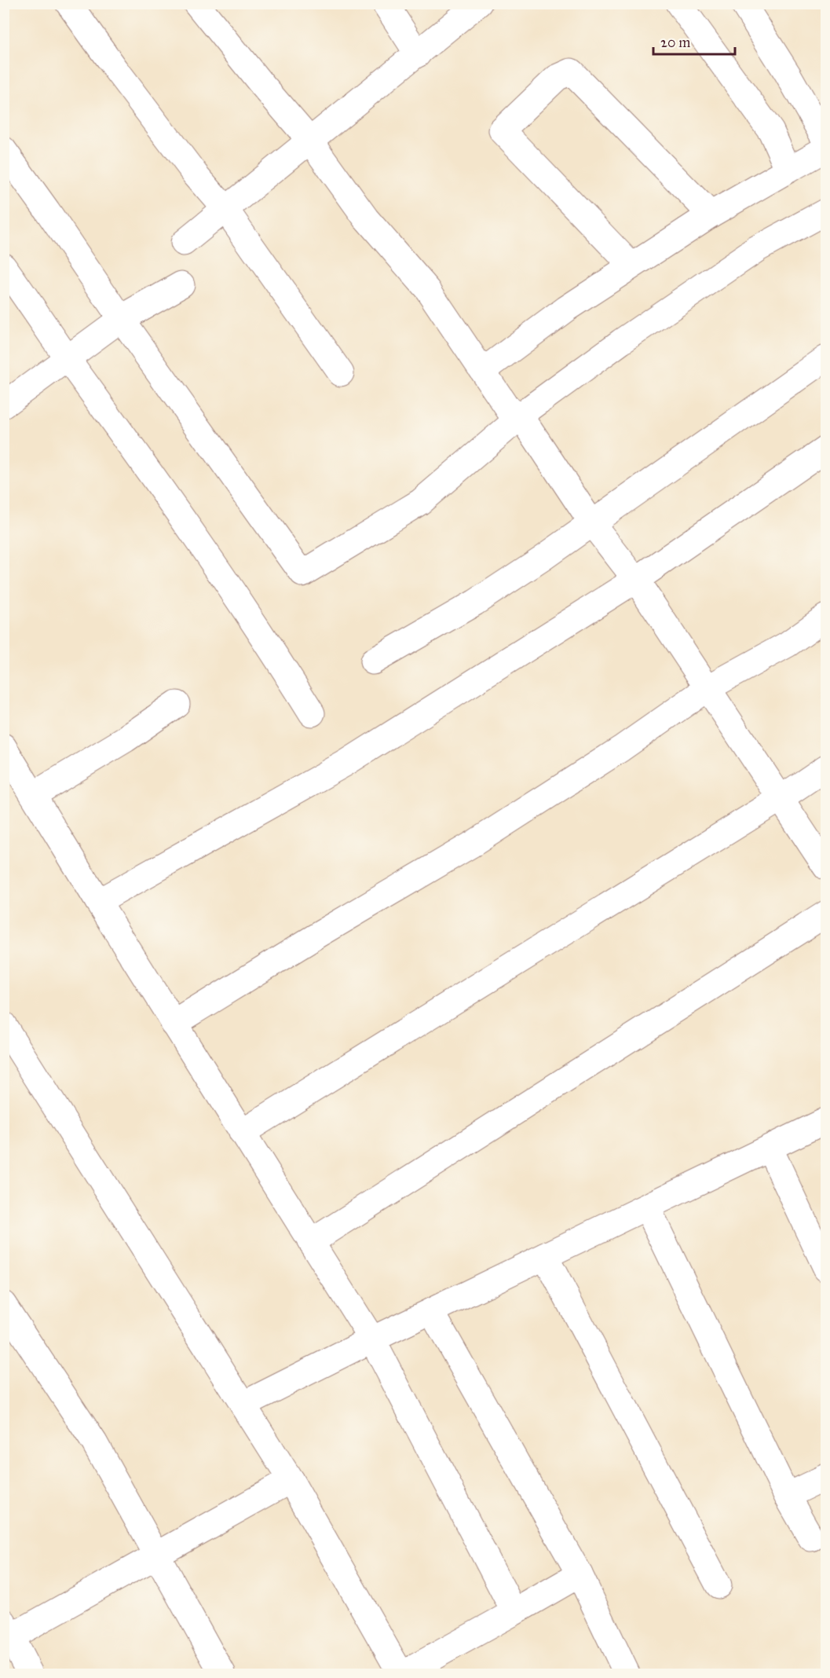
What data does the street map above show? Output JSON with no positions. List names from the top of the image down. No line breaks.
{"scale_bar":"20 m"}
